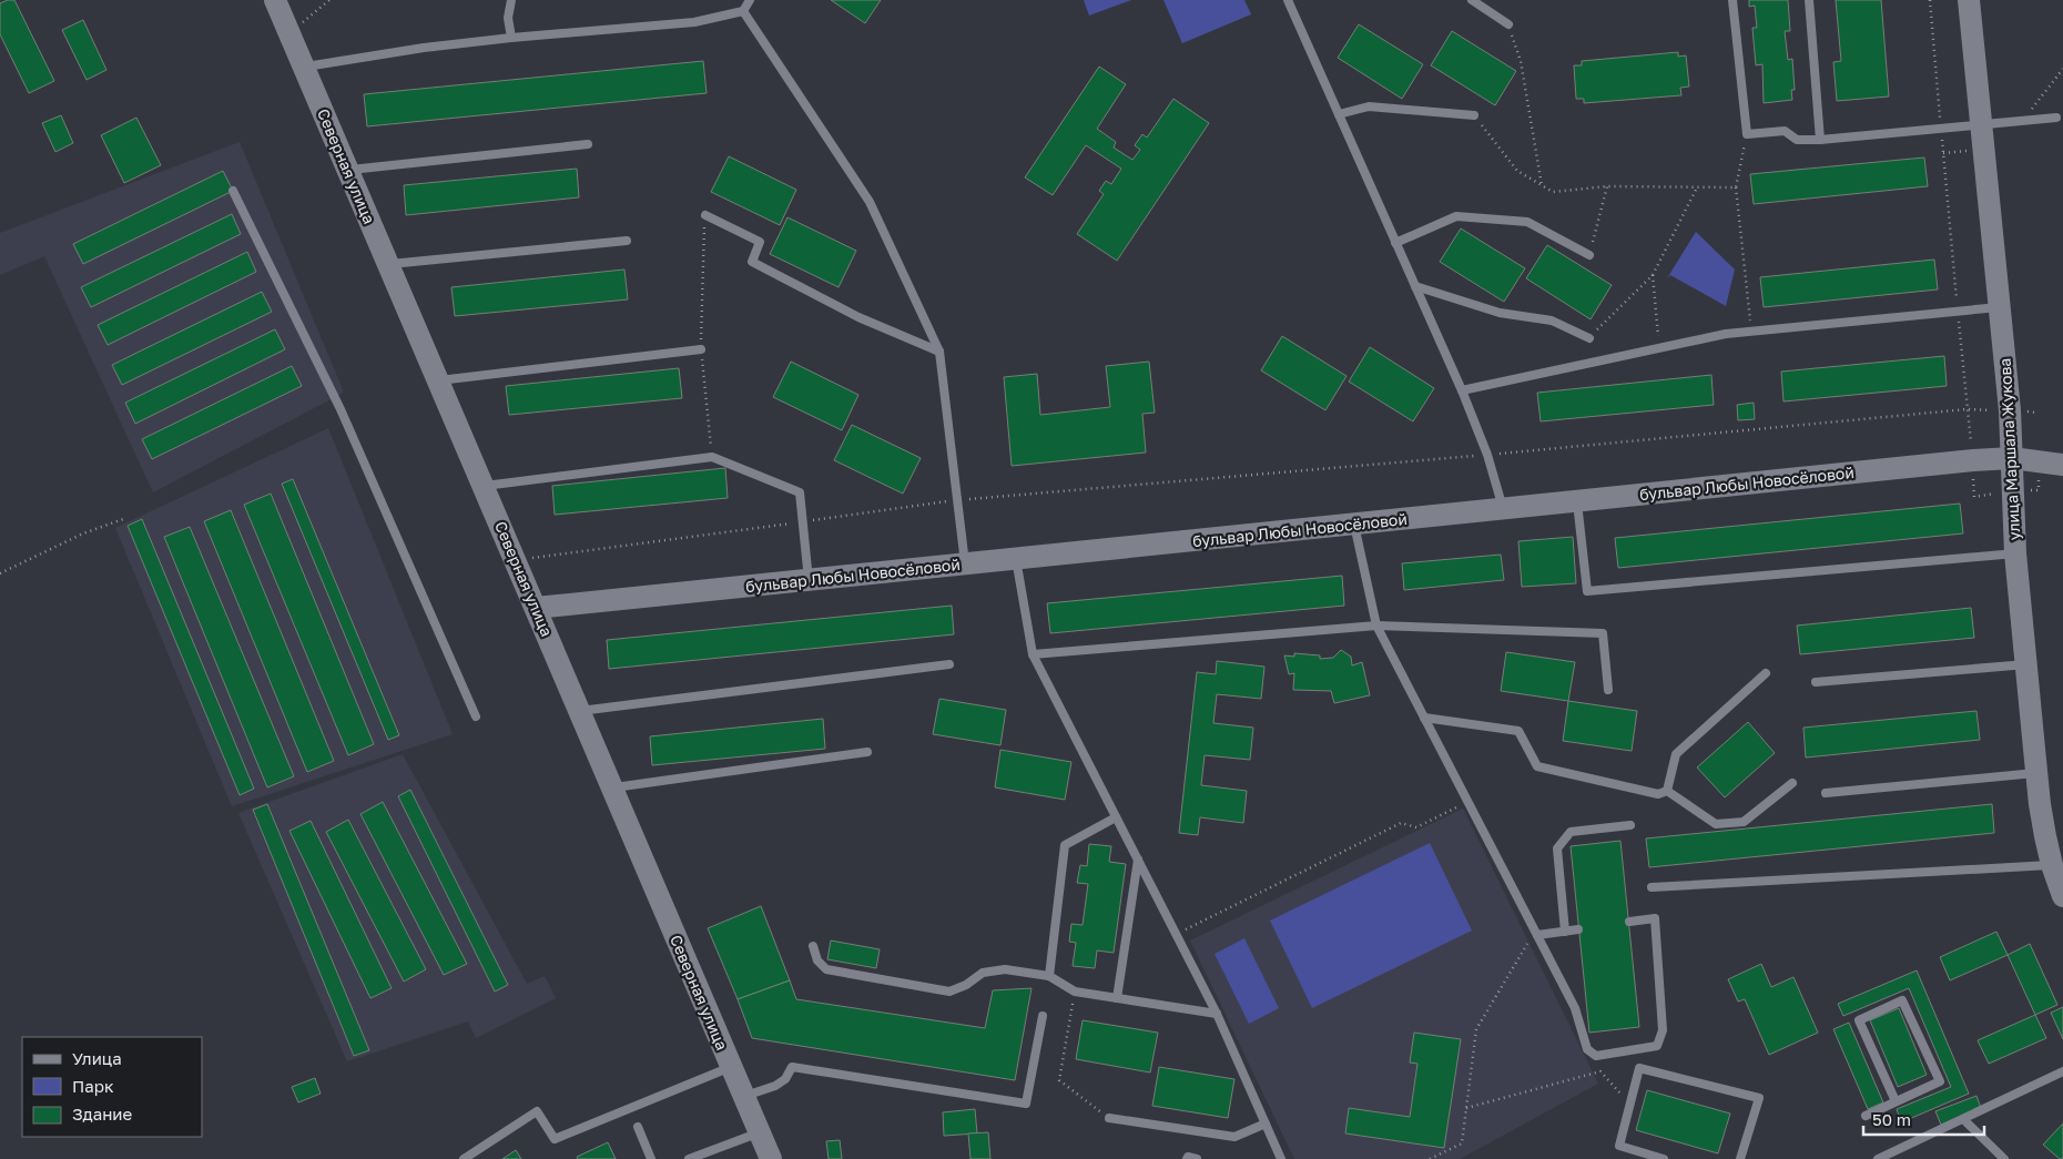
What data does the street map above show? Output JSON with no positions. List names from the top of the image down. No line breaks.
{"streets":{"street":["Северная улица","улица Маршала Жукова","бульвар Любы Новосёловой"]},"crossings":[["Северная улица","бульвар Любы Новосёловой"],["улица Маршала Жукова","бульвар Любы Новосёловой"]],"legend":["Улица","Парк","Здание"],"scale_bar":"50 m"}
